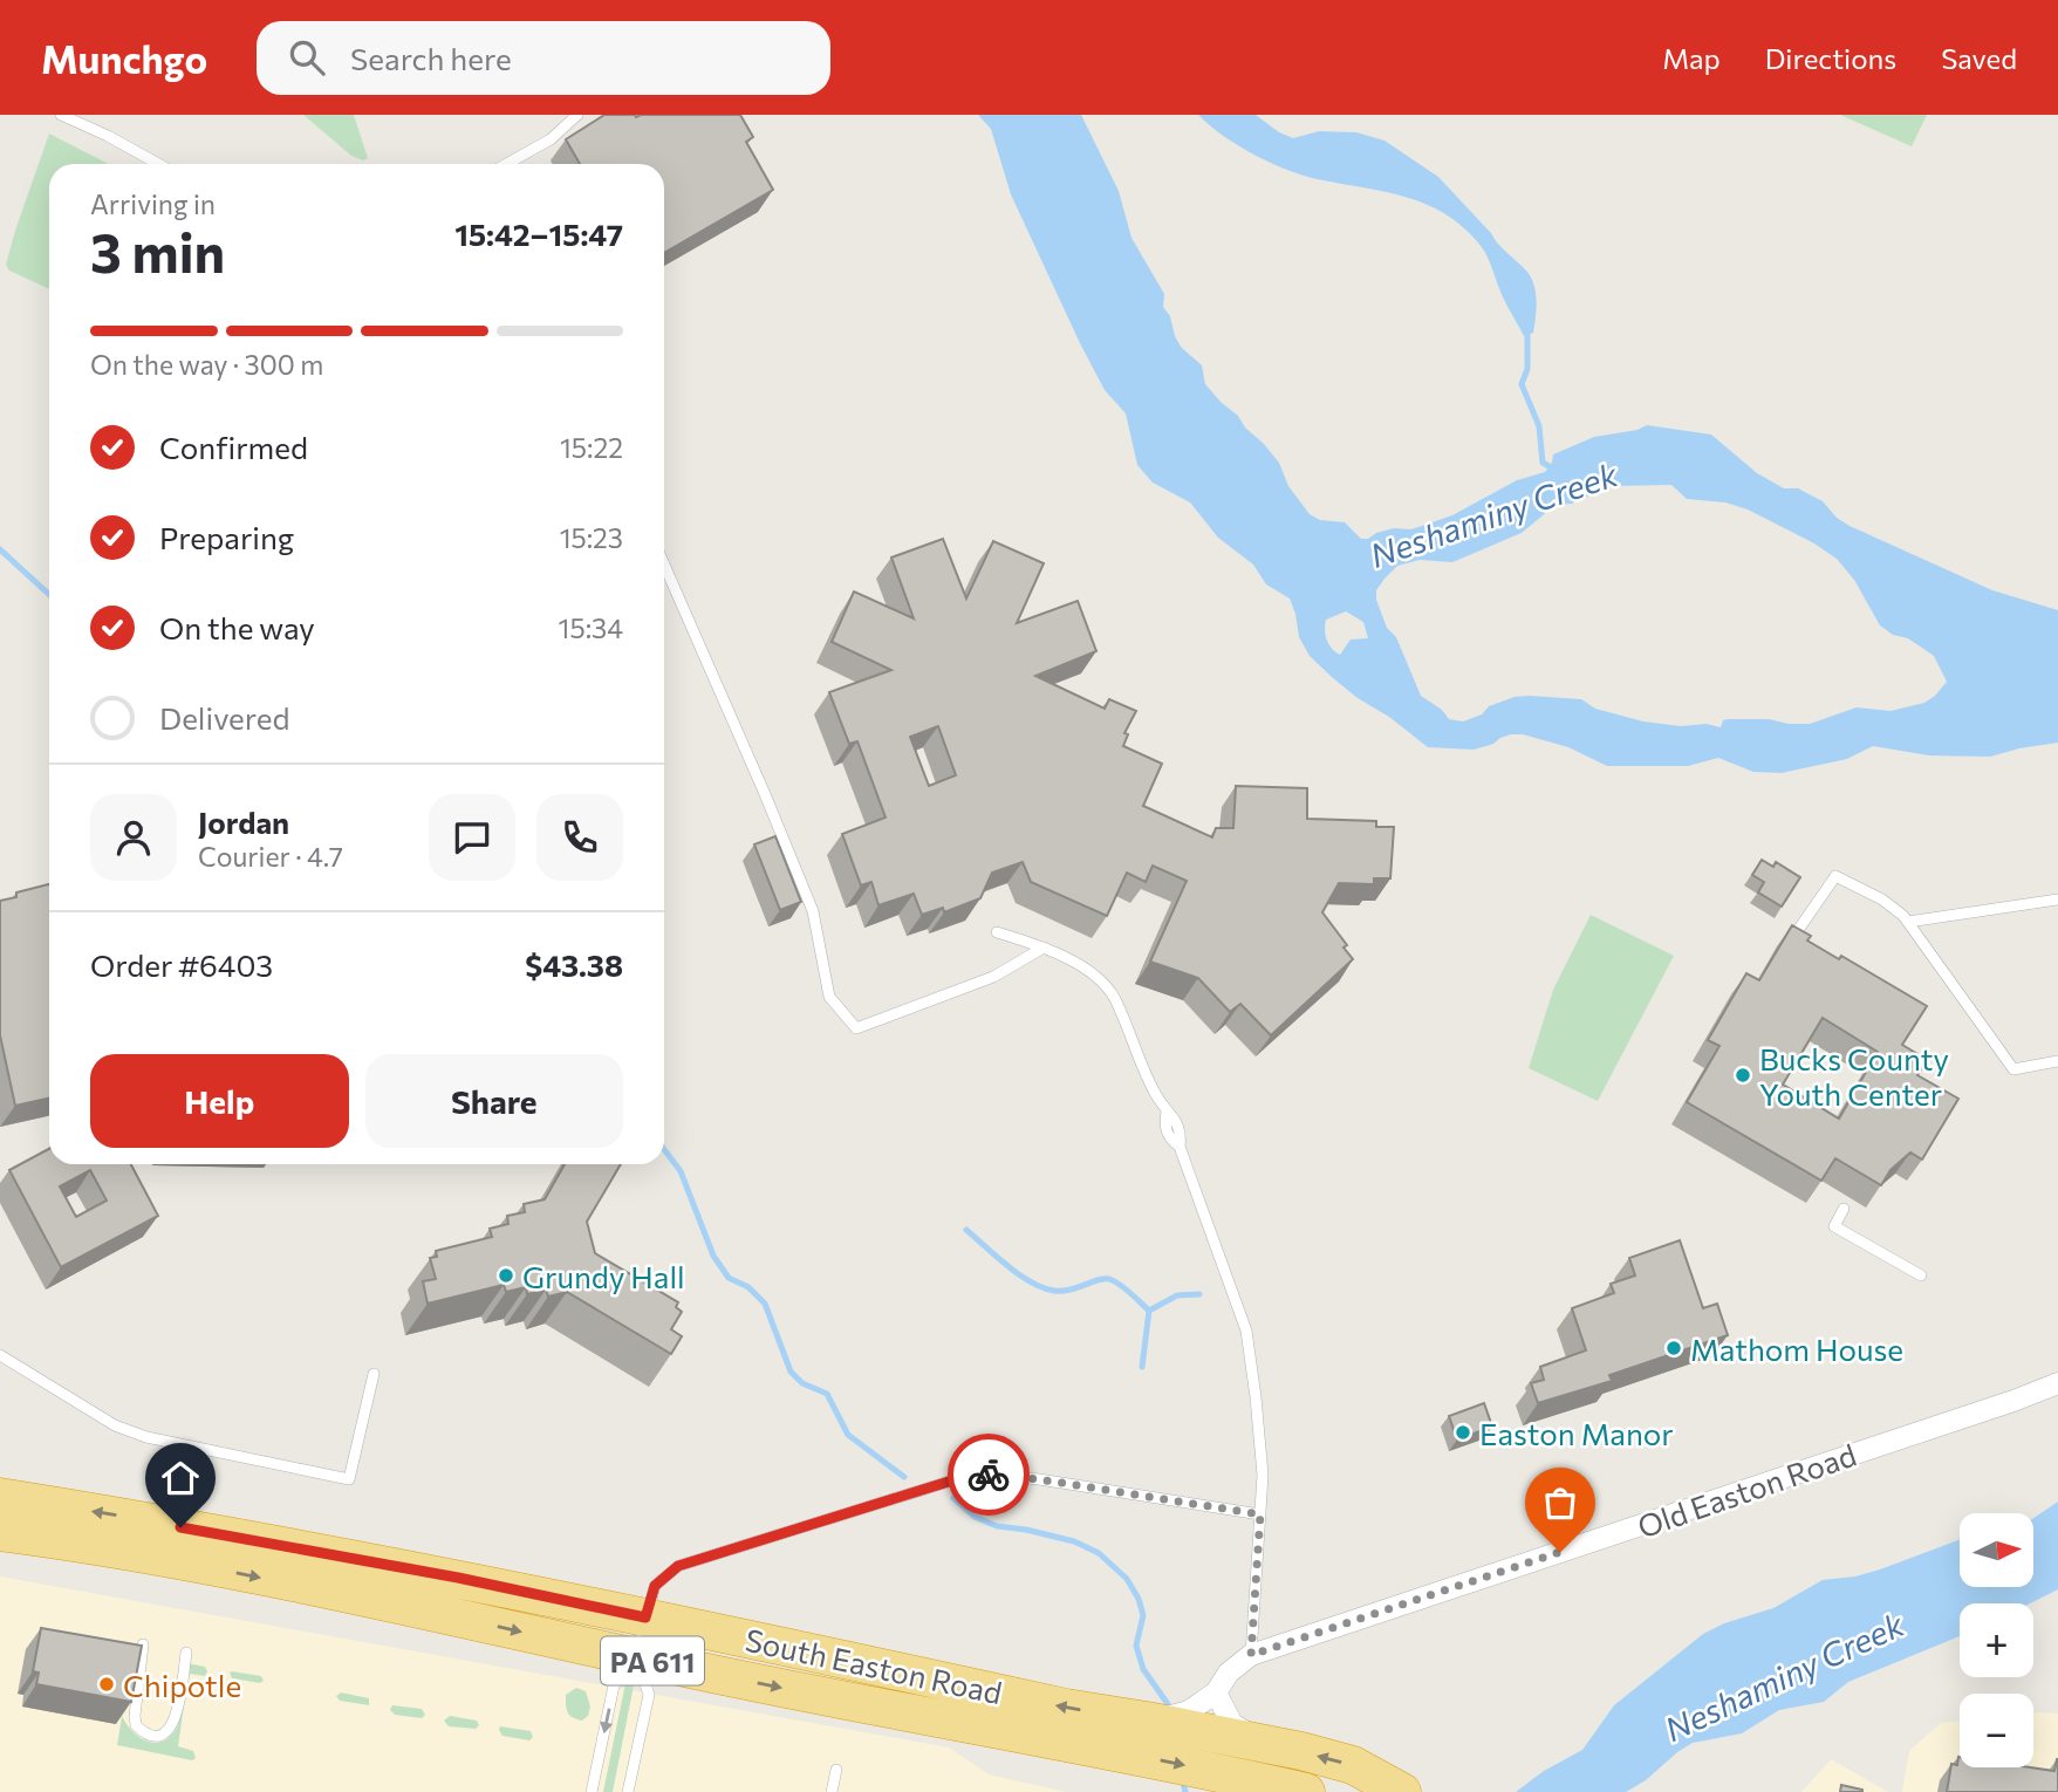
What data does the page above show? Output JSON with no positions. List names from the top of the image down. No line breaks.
{"streets":{"highway":["PA 611","South Easton Road"],"street":["Old Easton Road"]},"crossings":[["Old Easton Road","South Easton Road"]],"water":["Neshaminy Creek"],"places":["Bucks County Youth Center","Grundy Hall","Mathom House","Easton Manor","Chipotle"],"north":"right","page":{"header":"Munchgo","search":"Search here","nav":["Map","Directions","Saved"],"heading":["3 min","Arriving in","15:42–15:47"],"panel":["Jordan","Courier · 4.7","Order #6403","$43.38"],"bar":"On the way · 300 m","list":[["Confirmed","15:22"],["Preparing","15:23"],["On the way","15:34"],"Delivered"],"buttons":["Help","Share"],"map_buttons":["+","−"]}}
